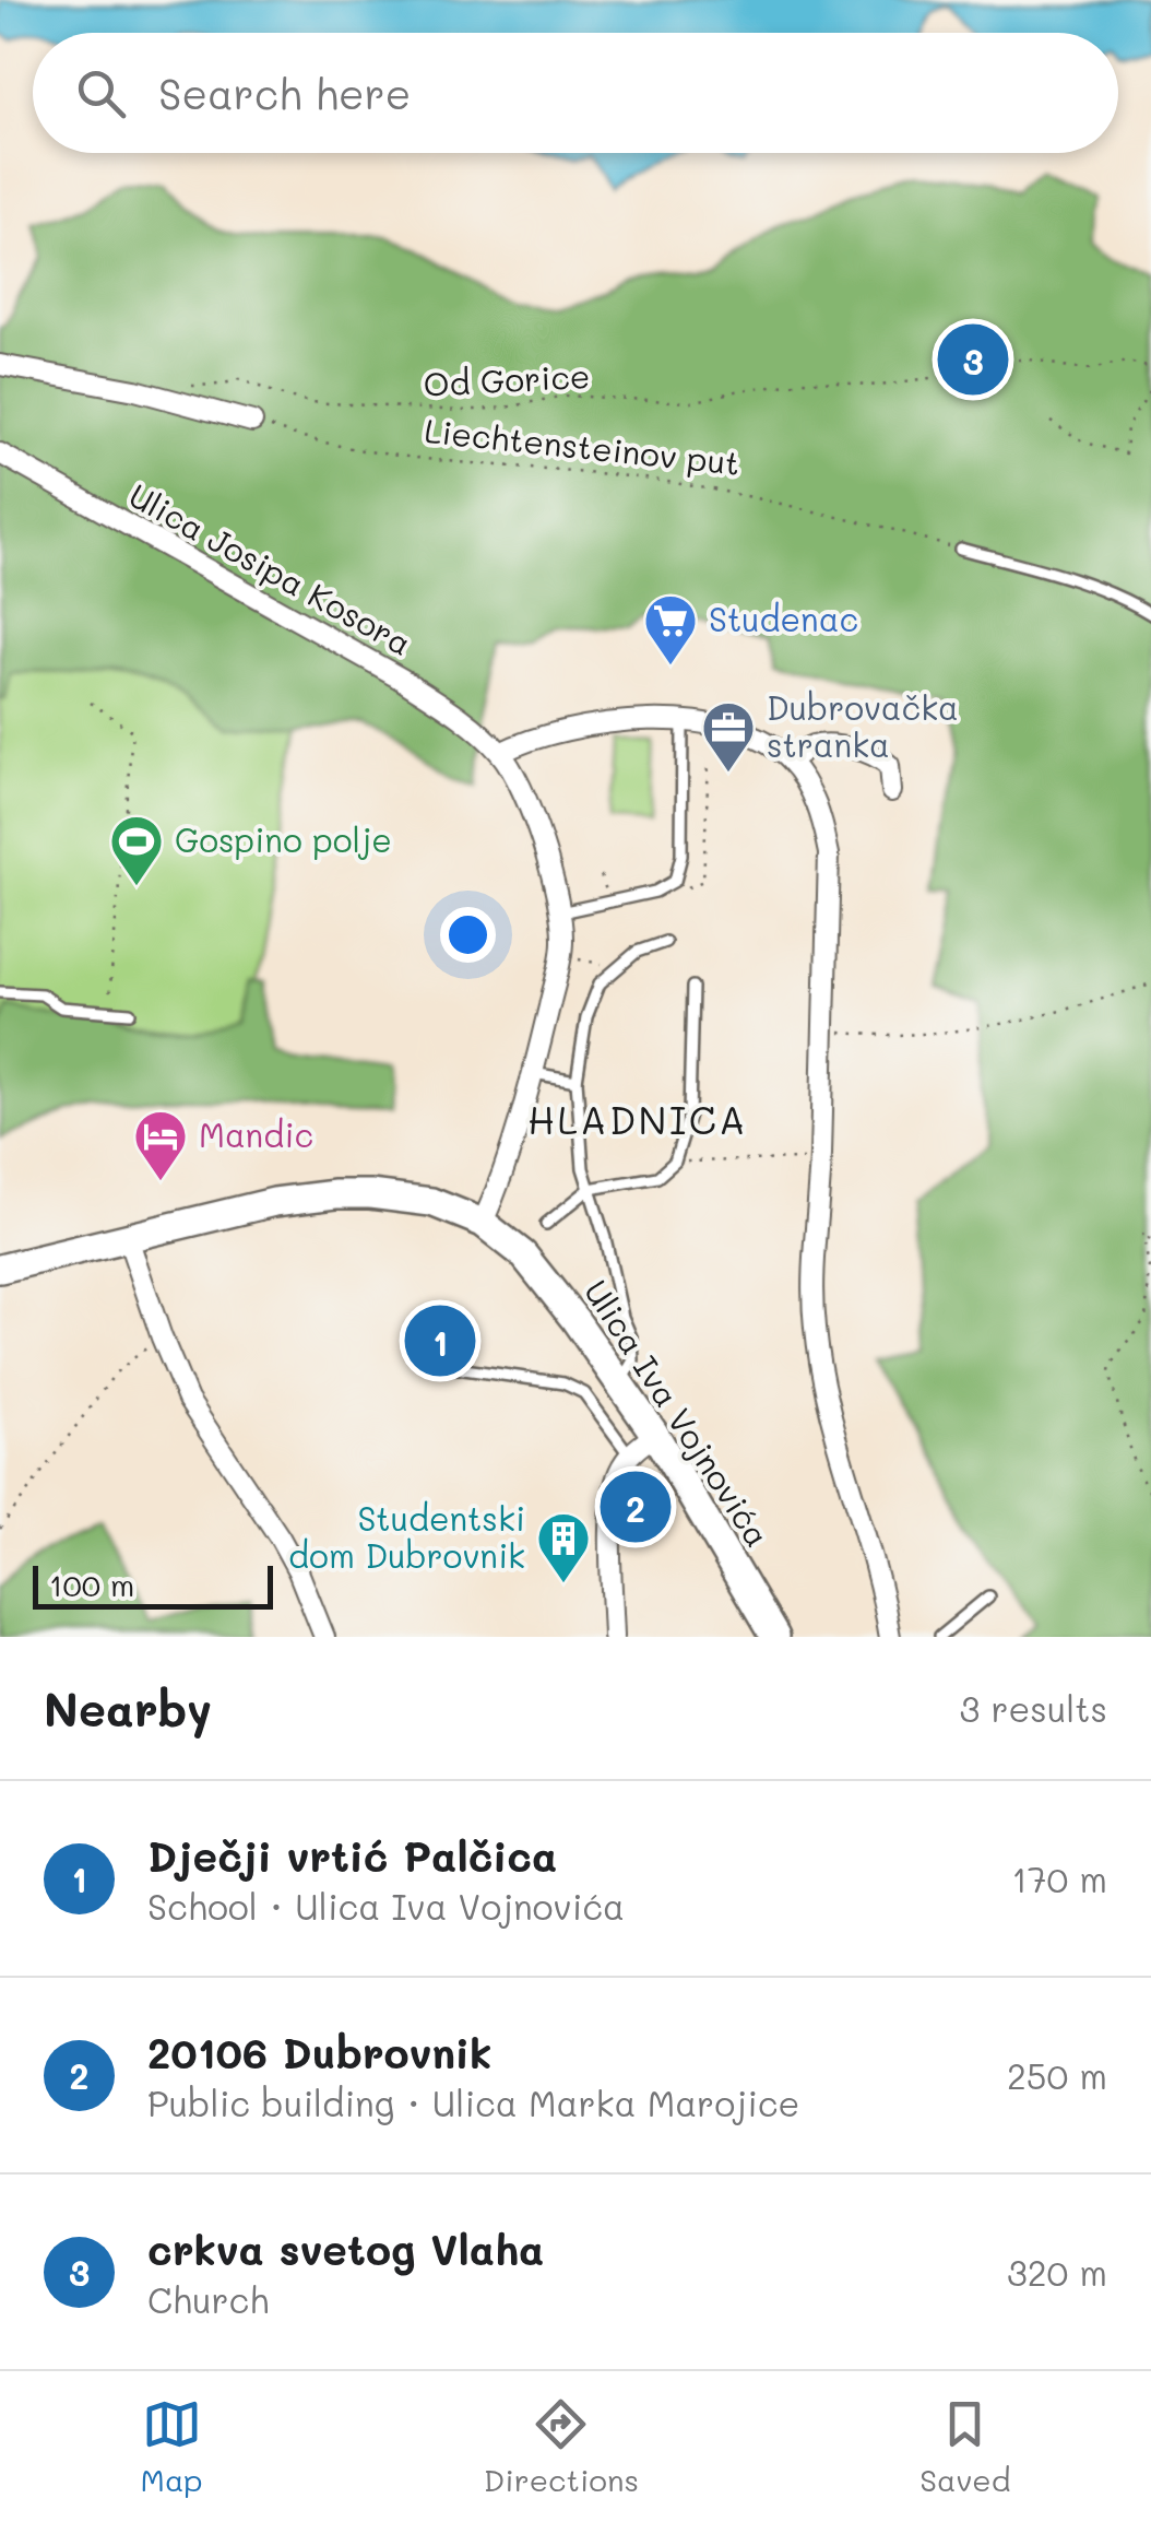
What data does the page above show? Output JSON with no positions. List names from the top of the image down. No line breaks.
{"streets":{"main road":["Ulica Iva Vojnovića"],"street":["Ulica Josipa Kosora"],"path":["Od Gorice","Liechtensteinov put"]},"crossings":[["Ulica Josipa Kosora","Ulica Iva Vojnovića"]],"districts":["HLADNICA"],"places":{"supermarket":["Studenac"],"office":["Dubrovačka stranka"],"sports":["Gospino polje"],"hotel":["Mandic"],"building":["Studentski dom Dubrovnik"]},"scale_bar":"100 m","page":{"search":"Search here","pins":["3","1","2"],"scale":"100 m","heading":["Nearby","3 results"],"list":[{"mark":"1","name":"Dječji vrtić Palčica","note":"School · Ulica Iva Vojnovića","value":"170 m"},{"mark":"2","name":"20106 Dubrovnik","note":"Public building · Ulica Marka Marojice","value":"250 m"},{"mark":"3","name":"crkva svetog Vlaha","note":"Church","value":"320 m"}],"nav":["Map","Directions","Saved"]}}
